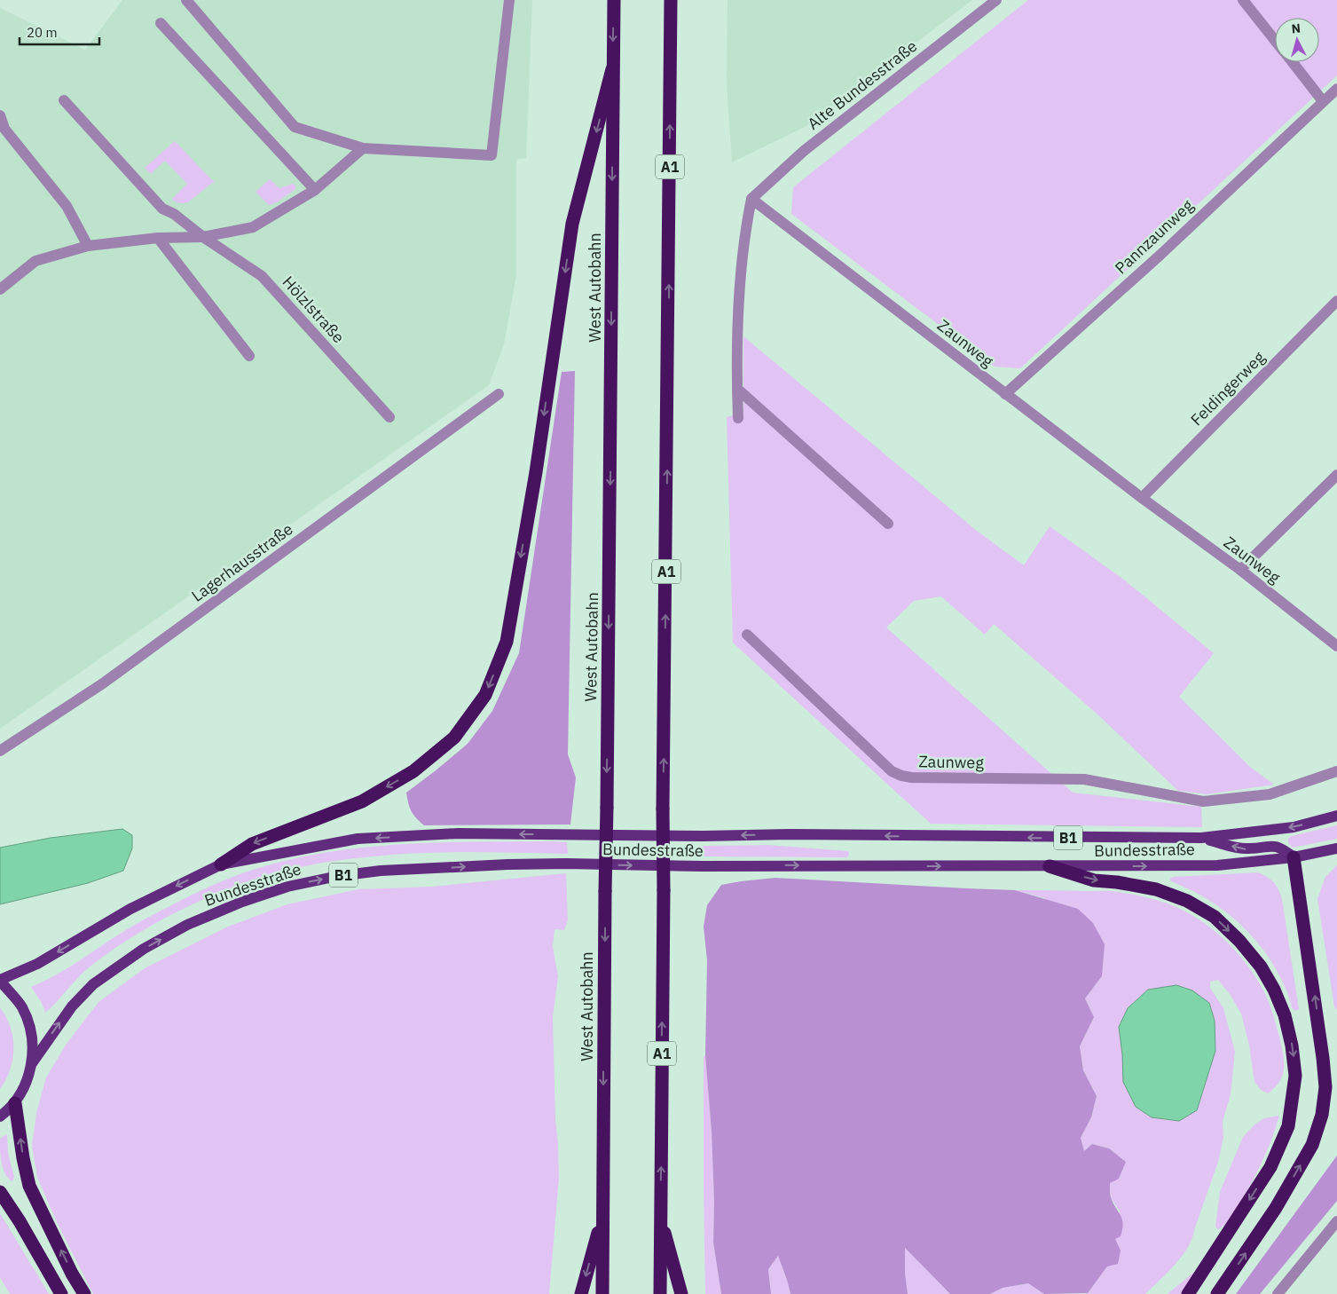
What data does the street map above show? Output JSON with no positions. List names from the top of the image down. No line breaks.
{"streets":{"highway":["A1","West Autobahn"],"main road":["B1","Bundesstraße"],"street":["Alte Bundesstraße","Pannzaunweg","Hölzlstraße","Zaunweg","Feldingerweg","Lagerhausstraße"]},"crossings":[["Alte Bundesstraße","Zaunweg"],["Pannzaunweg","Zaunweg"],["Zaunweg","Feldingerweg"]],"scale_bar":"20 m","north":"top"}
